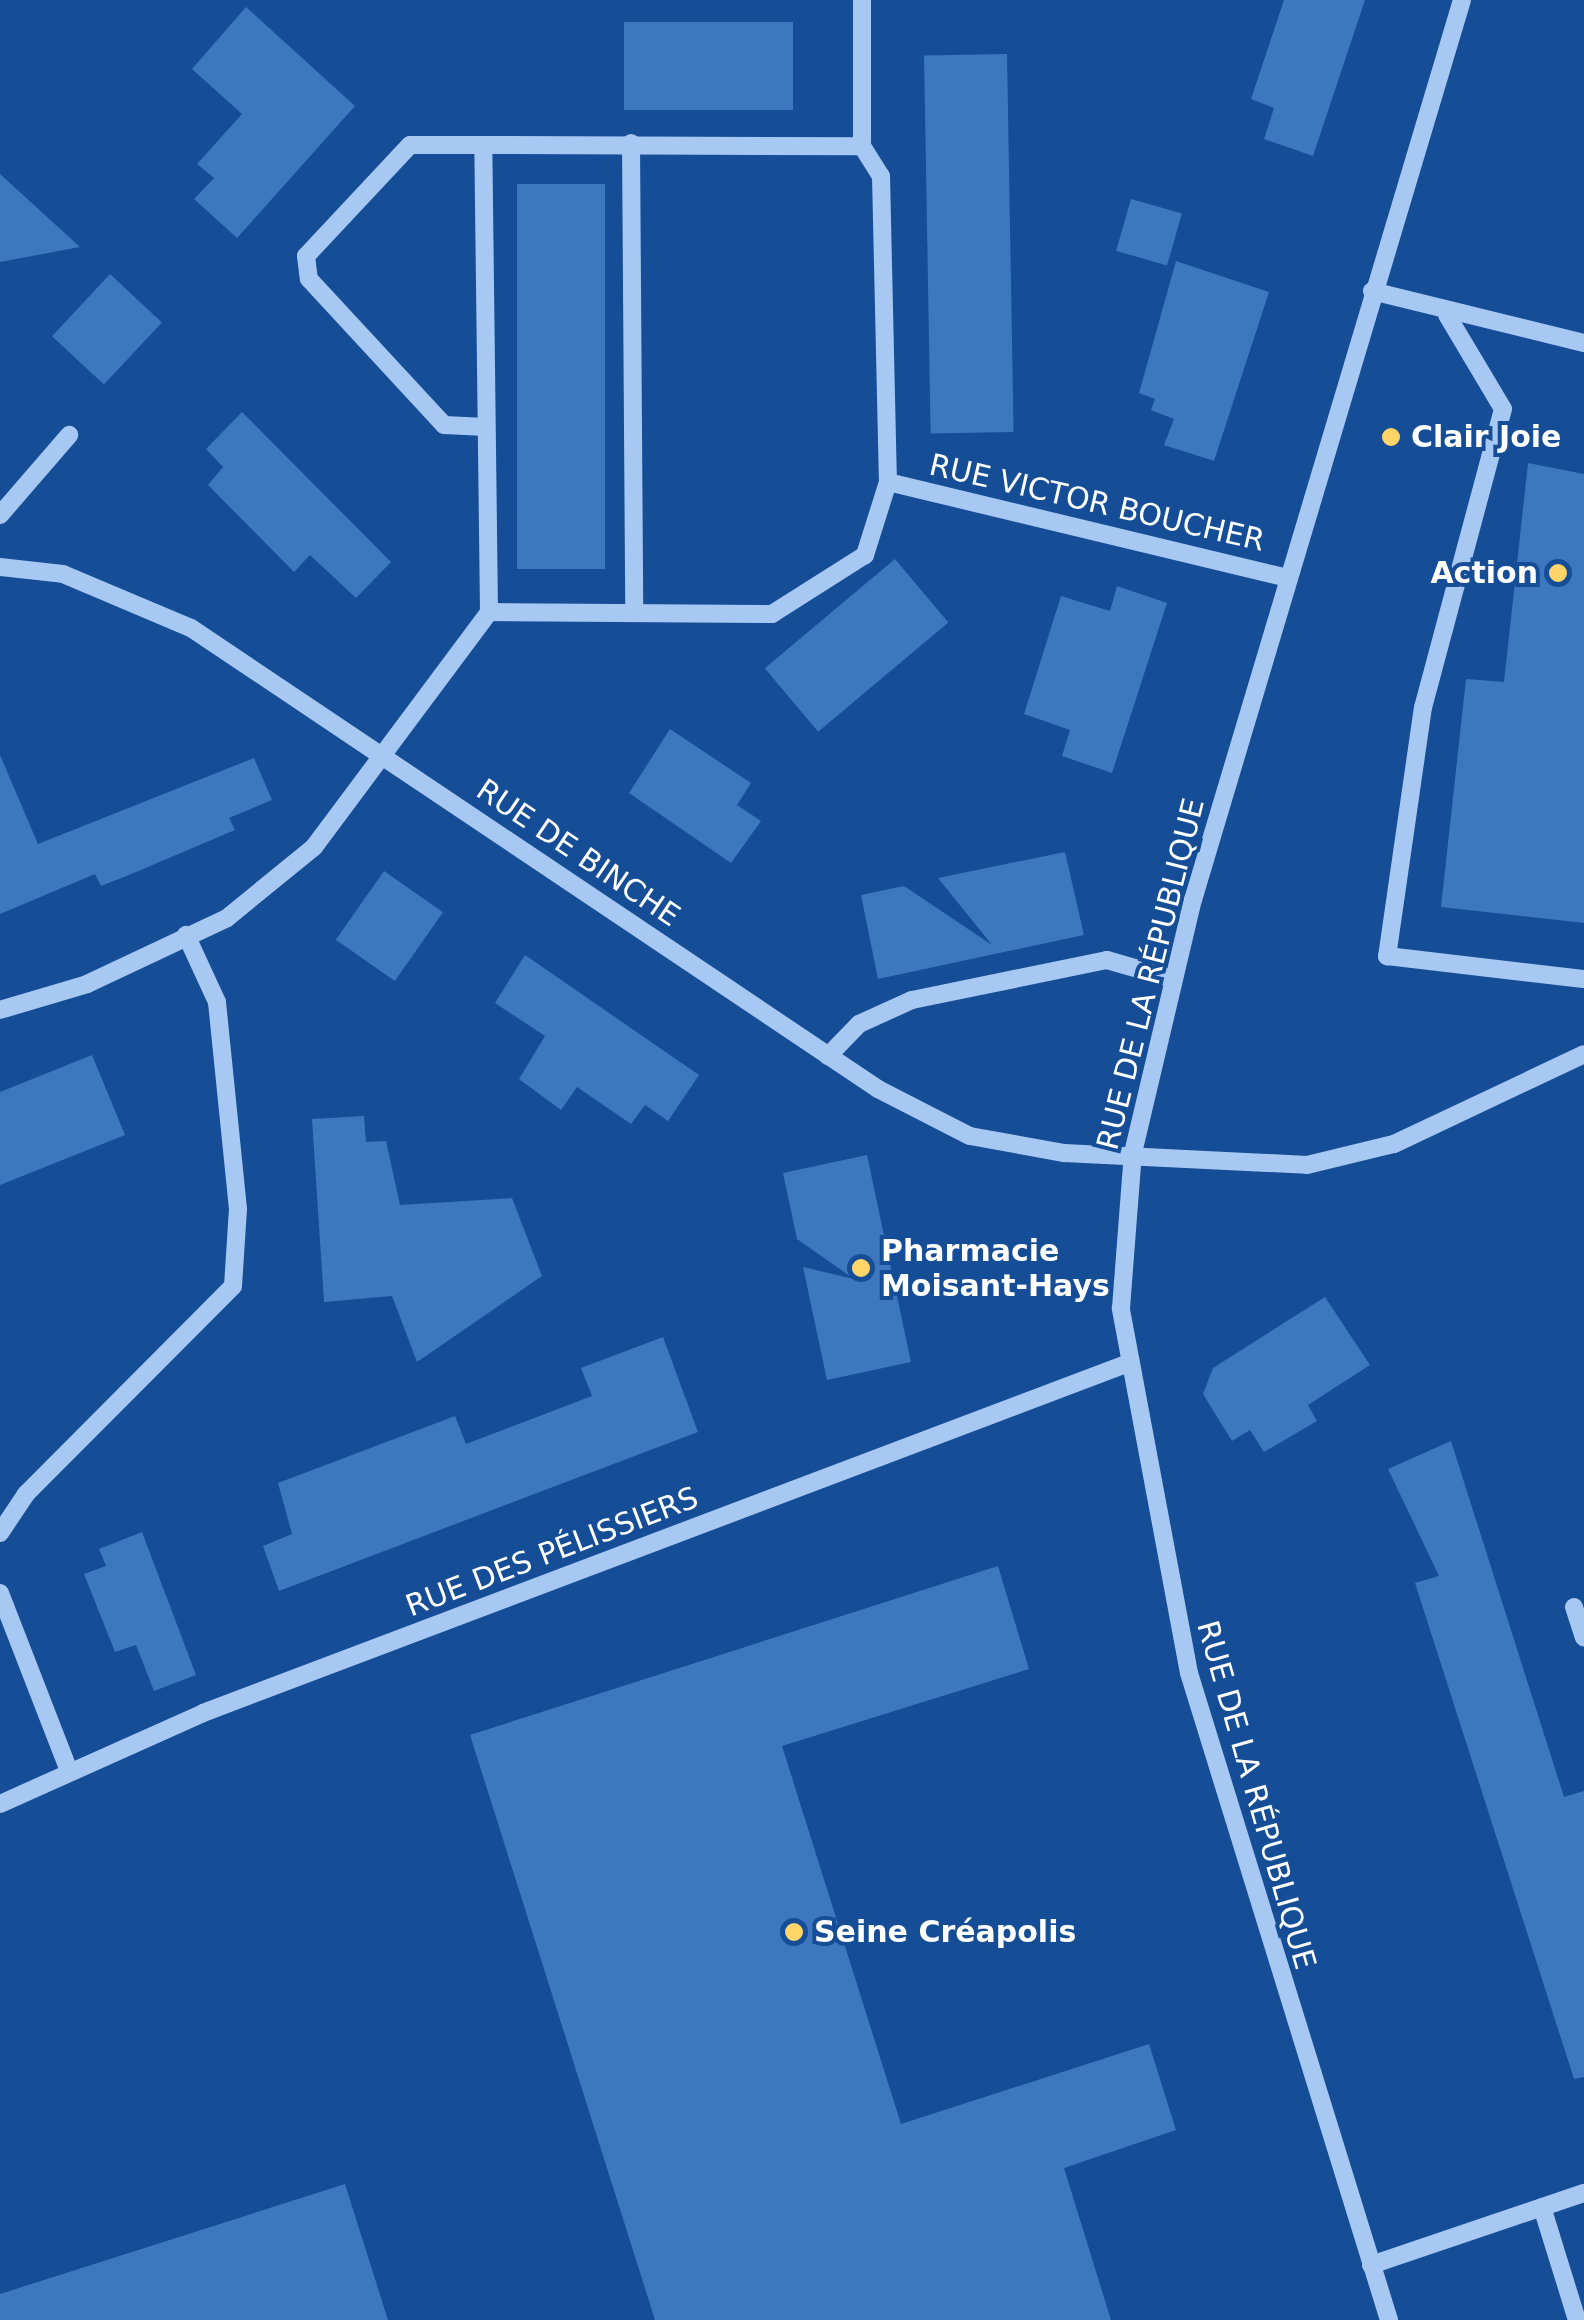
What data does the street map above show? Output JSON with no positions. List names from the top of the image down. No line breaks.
{"streets":{"street":["RUE VICTOR BOUCHER","RUE DE BINCHE","RUE DE LA RÉPUBLIQUE","RUE DES PÉLISSIERS"]},"crossings":[["RUE VICTOR BOUCHER","RUE DE LA RÉPUBLIQUE"],["RUE DE BINCHE","RUE DE LA RÉPUBLIQUE"],["RUE DE LA RÉPUBLIQUE","RUE DES PÉLISSIERS"]],"places":["Clair Joie","Action","Pharmacie Moisant-Hays","Seine Créapolis"]}
